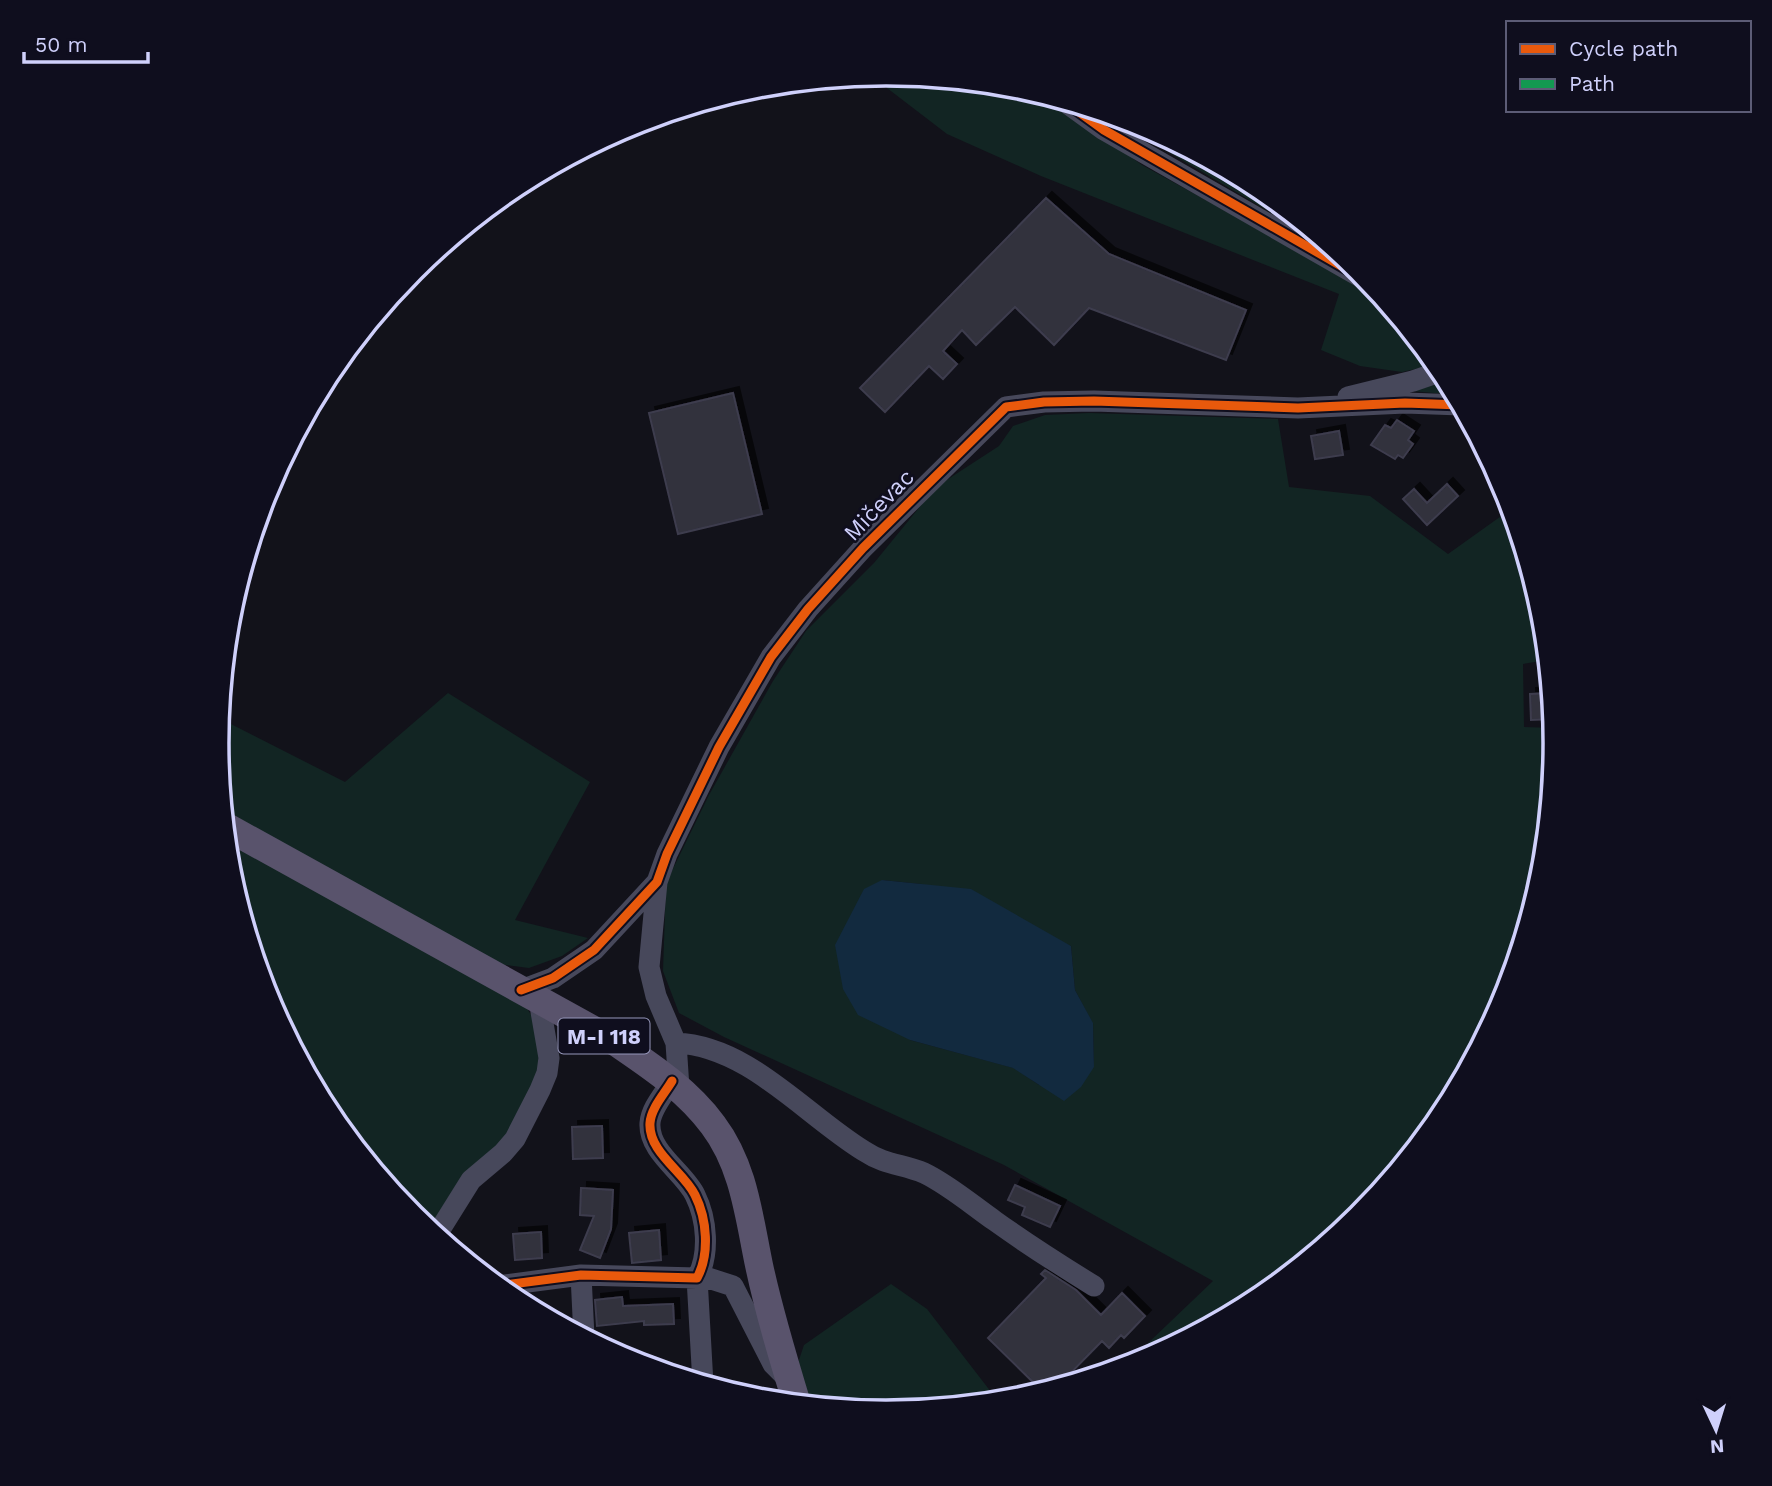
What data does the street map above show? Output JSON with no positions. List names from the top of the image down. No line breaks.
{"streets":{"main road":["M-I 118"],"street":["Mičevac"]},"crossings":[["Mičevac","M-I 118"]],"legend":["Cycle path","Path"],"scale_bar":"50 m","north":"bottom"}
